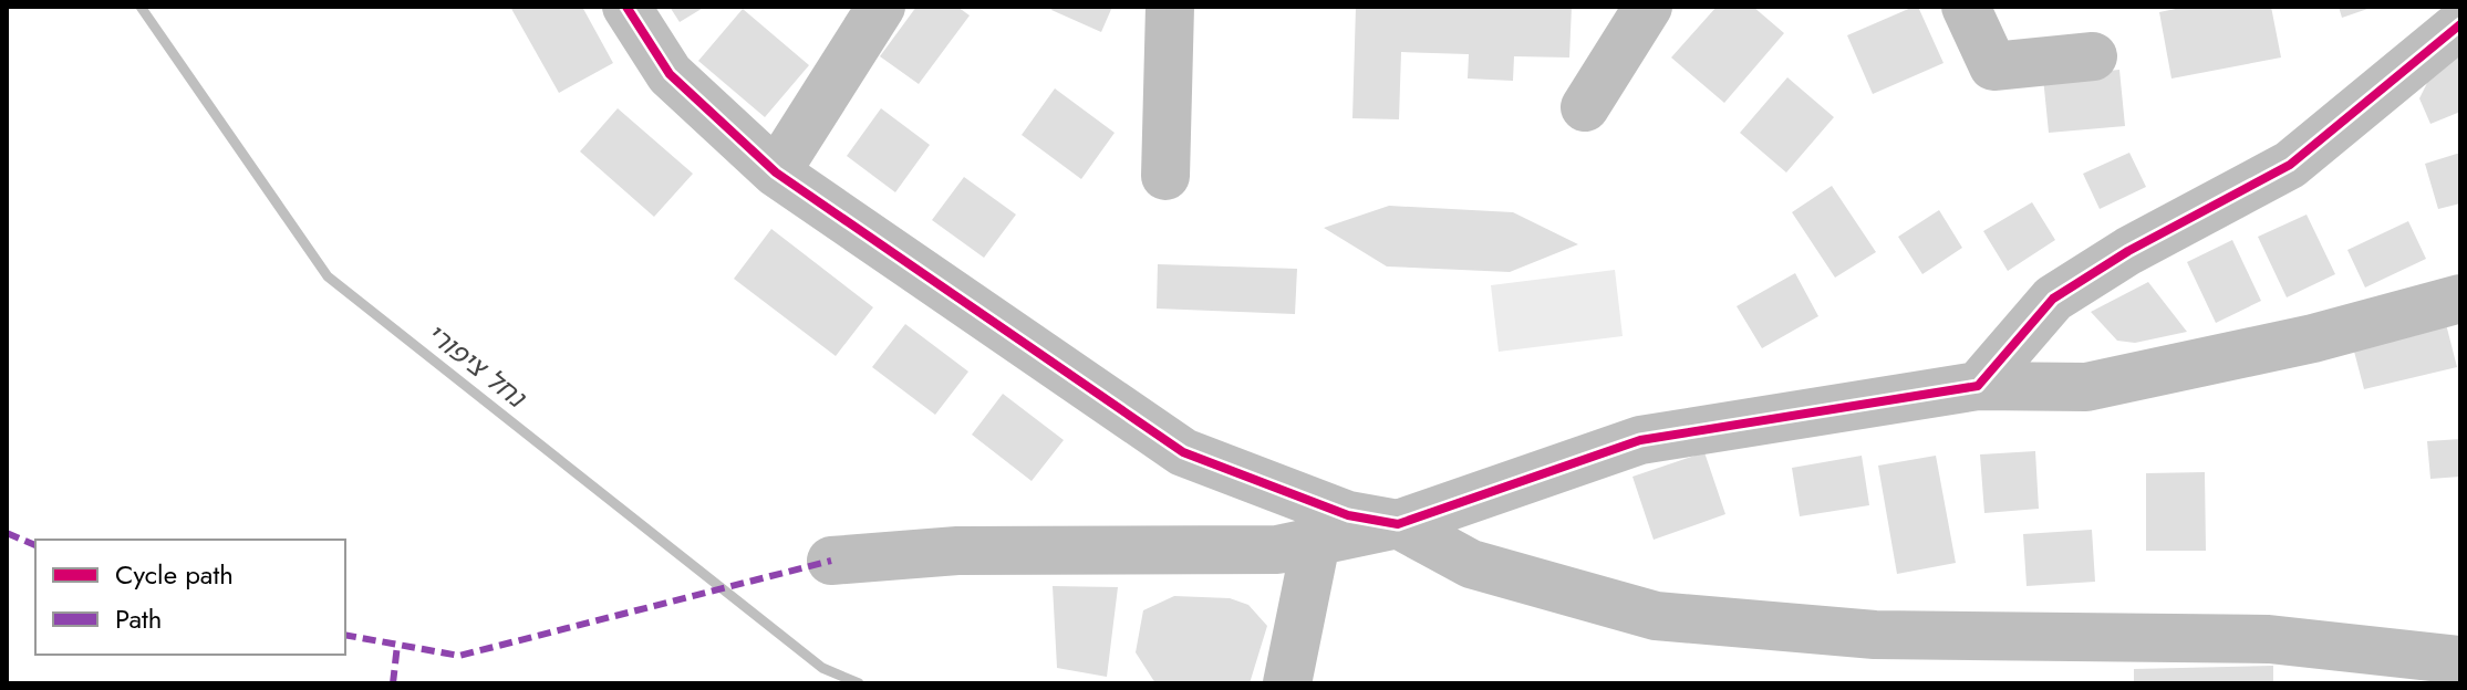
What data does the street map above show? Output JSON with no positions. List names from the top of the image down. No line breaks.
{"water":["נחל ציפורי"],"legend":["Cycle path","Path"]}
